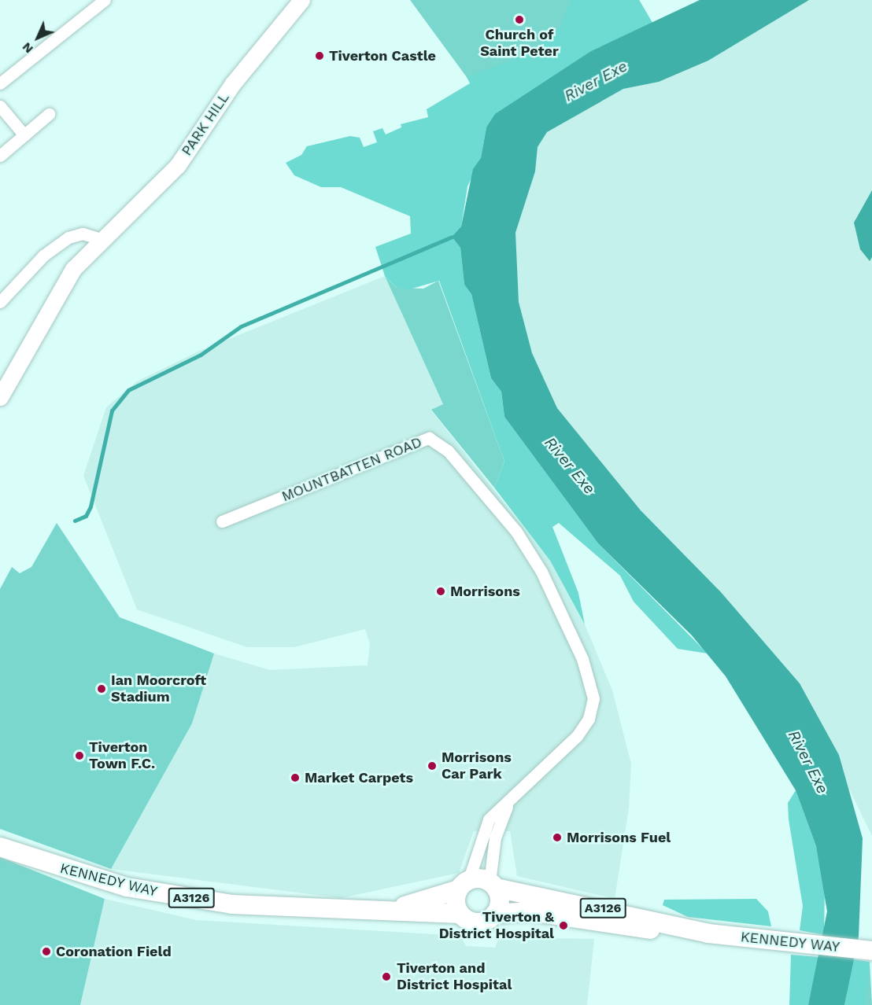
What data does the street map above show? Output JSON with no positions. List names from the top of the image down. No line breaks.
{"streets":{"main road":["KENNEDY WAY","A3126"],"street":["PARK HILL","MOUNTBATTEN ROAD"]},"crossings":[["MOUNTBATTEN ROAD","KENNEDY WAY"],["MOUNTBATTEN ROAD","A3126"],["KENNEDY WAY","A3126"]],"water":["River Exe"],"places":["Church of Saint Peter","Tiverton Castle","Morrisons","Ian Moorcroft Stadium","Tiverton Town F.C.","Morrisons Car Park","Market Carpets","Morrisons Fuel","Tiverton & District Hospital","Coronation Field","Tiverton and District Hospital"],"north":"bottom left"}
